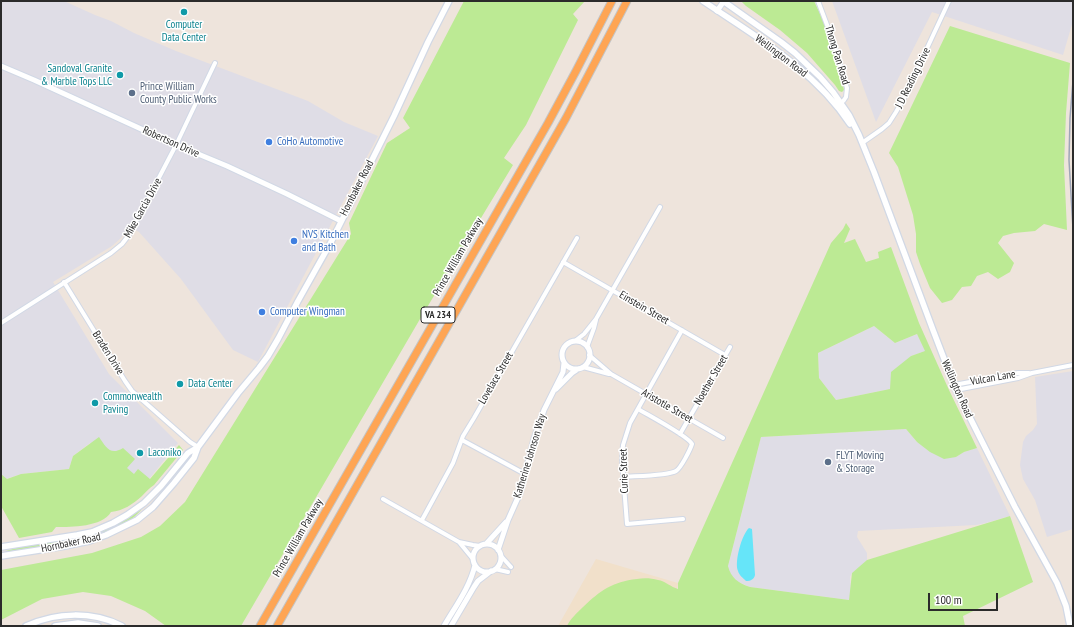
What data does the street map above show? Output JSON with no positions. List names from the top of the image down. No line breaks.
{"streets":{"highway":["Prince William Parkway","VA 234"],"main road":["Wellington Road","Hornbaker Road"],"street":["Thong Pan Road","J D Reading Drive","Robertson Drive","Mike Garcia Drive","Einstein Street","Braden Drive","Lovelace Street","Vulcan Lane","Noether Street","Aristotle Street","Katherine Johnson Way","Curie Street"]},"crossings":[["Thong Pan Road","Wellington Road"],["Wellington Road","J D Reading Drive"],["Wellington Road","Vulcan Lane"],["Robertson Drive","Hornbaker Road"],["Robertson Drive","Mike Garcia Drive"],["Hornbaker Road","Braden Drive"],["Mike Garcia Drive","Braden Drive"],["Einstein Street","Lovelace Street"],["Einstein Street","Noether Street"],["Einstein Street","Curie Street"],["Noether Street","Aristotle Street"],["Aristotle Street","Katherine Johnson Way"],["Aristotle Street","Curie Street"]],"places":["Computer Data Center","Sandoval Granite & Marble Tops LLC","Prince William County Public Works","CoHo Automotive","NVS Kitchen and Bath","Computer Wingman","Data Center","Commonwealth Paving","Laconiko","FLYT Moving & Storage"],"scale_bar":"100 m"}
